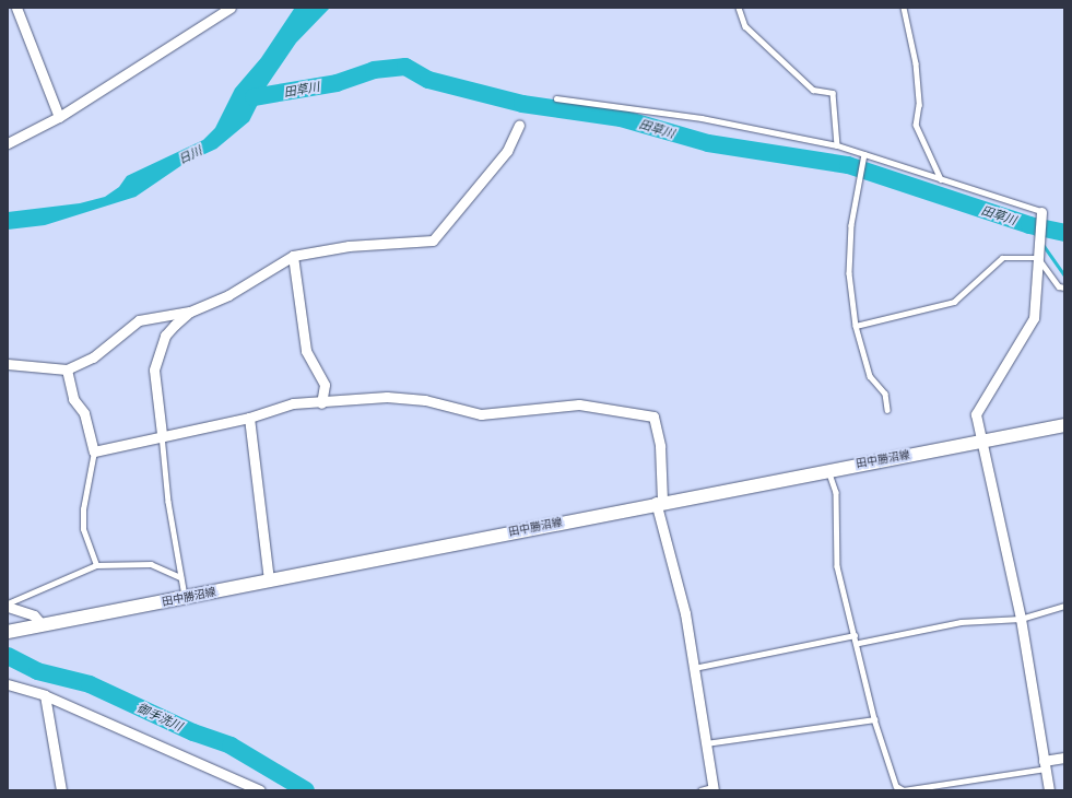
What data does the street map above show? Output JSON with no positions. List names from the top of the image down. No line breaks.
{"streets":{"main road":["田中勝沼線"]},"water":["田草川","日川","御手洗川"]}
